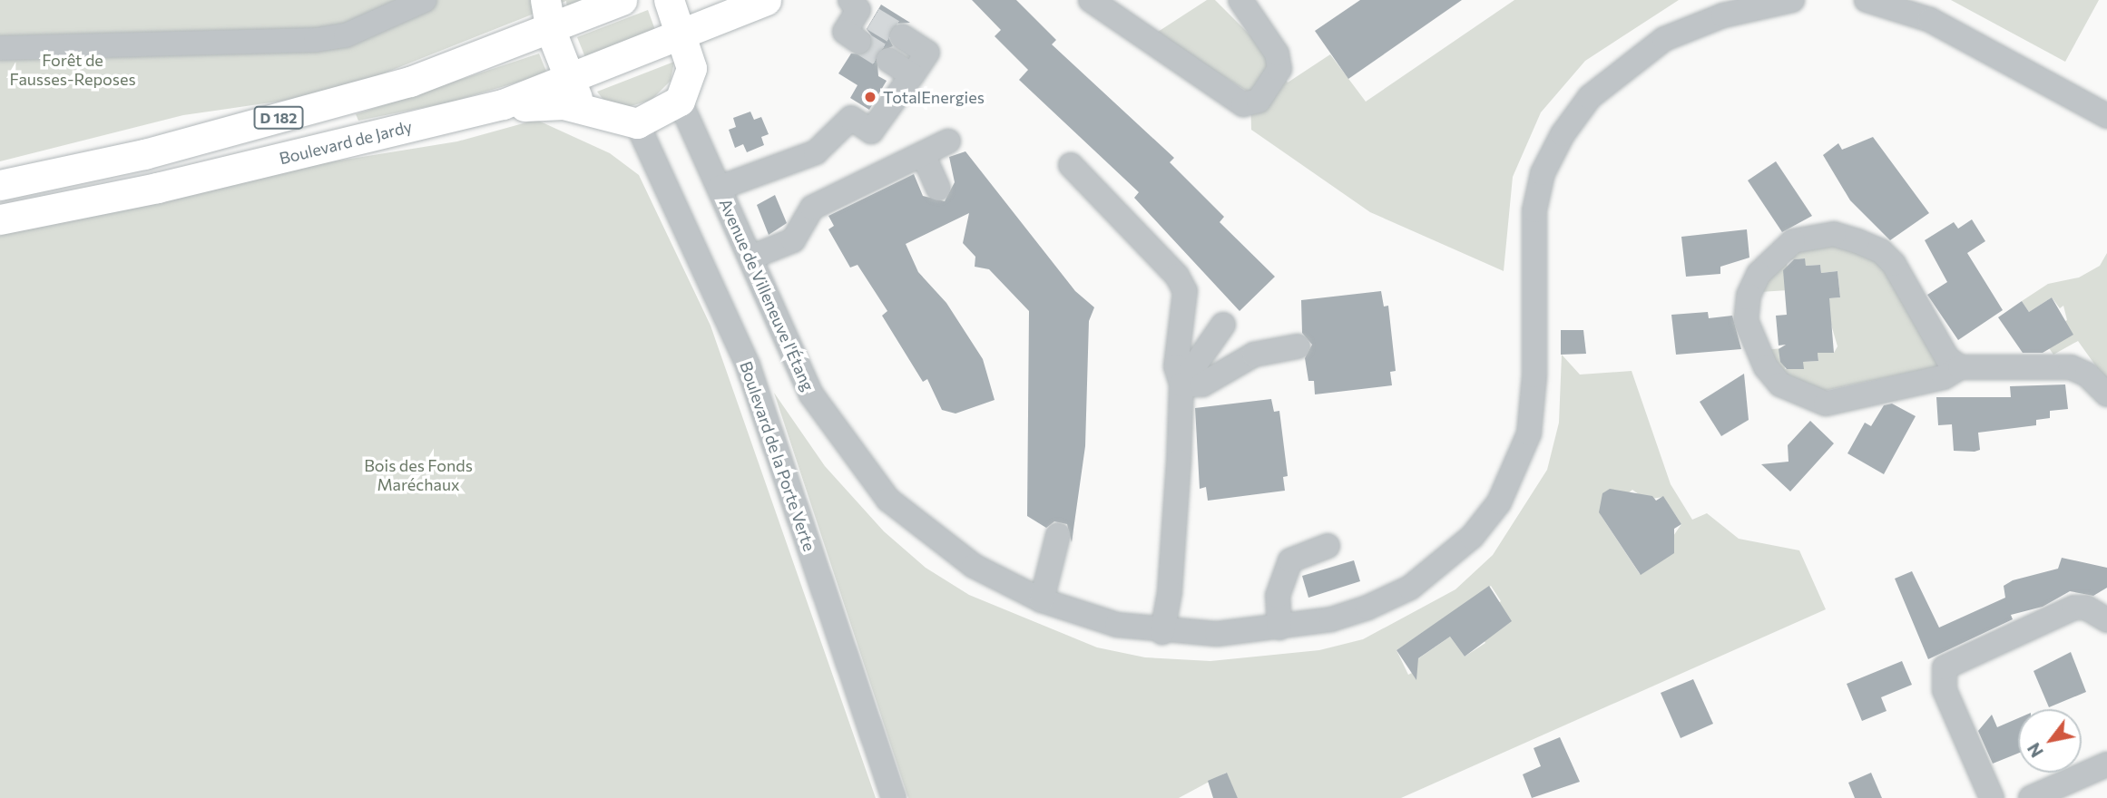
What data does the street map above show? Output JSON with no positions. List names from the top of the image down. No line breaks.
{"streets":{"main road":["D 182","Boulevard de Jardy"],"street":["Avenue de Villeneuve l'Étang","Boulevard de la Porte Verte"]},"crossings":[["D 182","Boulevard de Jardy"]],"parks":["Forêt de Fausses-Reposes","Bois des Fonds Maréchaux"],"places":["TotalEnergies"],"north":"bottom left"}
